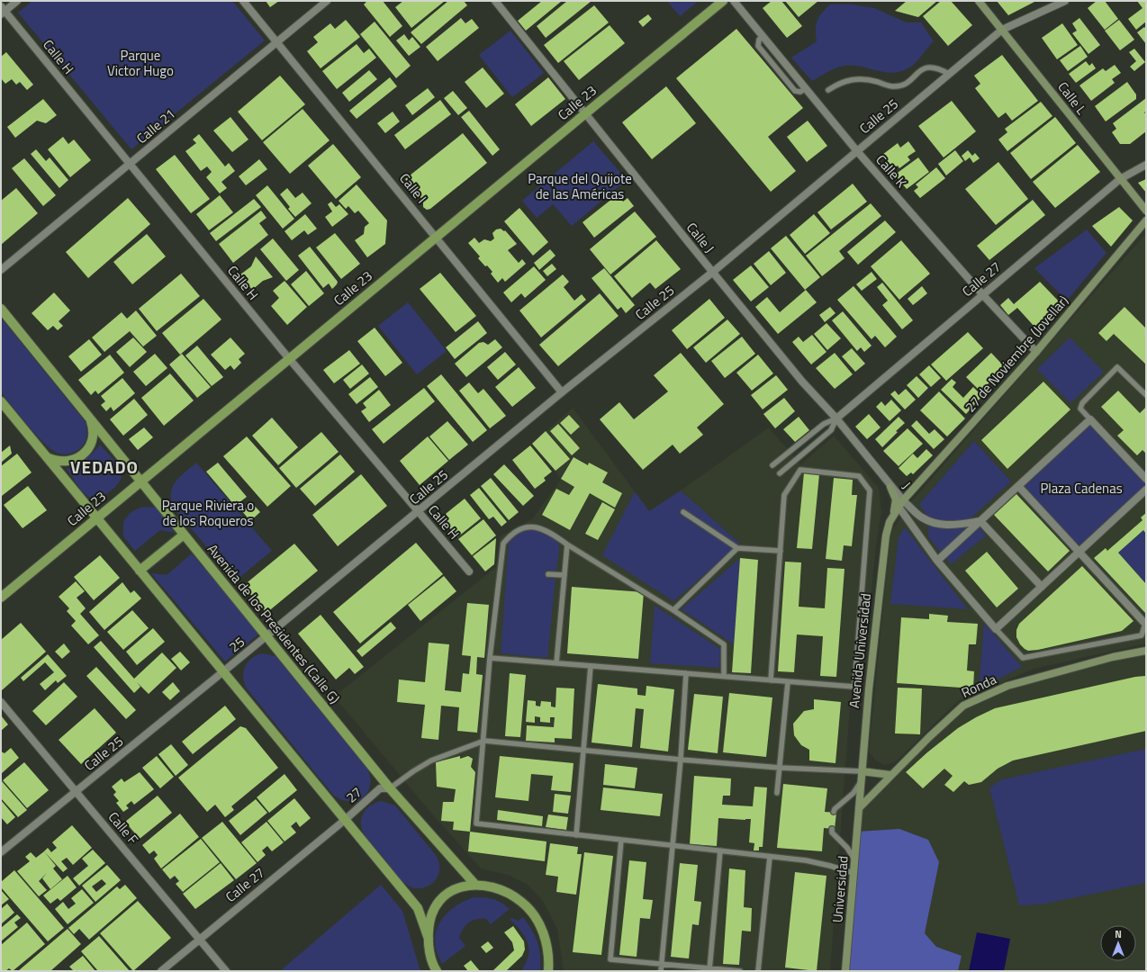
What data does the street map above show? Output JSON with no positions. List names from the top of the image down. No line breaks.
{"streets":{"main road":["Calle L","Calle 23","27 de Noviembre (Jovellar)","Avenida de los Presidentes (Calle G)","Avenida Universidad","Ronda","Universidad"],"street":["Calle H","Calle 25","Calle 21","Calle K","Calle I","Calle J","Calle 27","J","25","27","Calle F"]},"crossings":[["Calle H","Calle 23"],["Calle H","Calle 25"],["Calle H","Calle 21"],["Calle L","Calle 25"],["Calle L","Calle 27"],["Calle 23","Calle I"],["Calle 23","Calle J"],["Calle 23","Avenida de los Presidentes (Calle G)"],["Calle 25","Calle K"],["Calle 25","Calle I"],["Calle 25","Calle J"],["Calle 25","Avenida de los Presidentes (Calle G)"],["Calle 25","25"],["Calle 25","Calle F"],["Calle 21","Calle I"],["Calle K","Calle 27"],["Calle K","27 de Noviembre (Jovellar)"],["Calle J","Calle 27"],["Calle J","J"],["Calle 27","27"],["Calle 27","Calle F"],["27 de Noviembre (Jovellar)","J"],["27 de Noviembre (Jovellar)","Avenida Universidad"],["J","Avenida Universidad"],["Avenida de los Presidentes (Calle G)","25"],["Avenida de los Presidentes (Calle G)","27"],["Avenida Universidad","Ronda"],["Avenida Universidad","Universidad"],["Ronda","Universidad"]],"districts":["VEDADO"],"parks":["Parque Victor Hugo","Parque del Quijote de las Américas","Plaza Cadenas","Parque Riviera o de los Roqueros"],"north":"top"}
